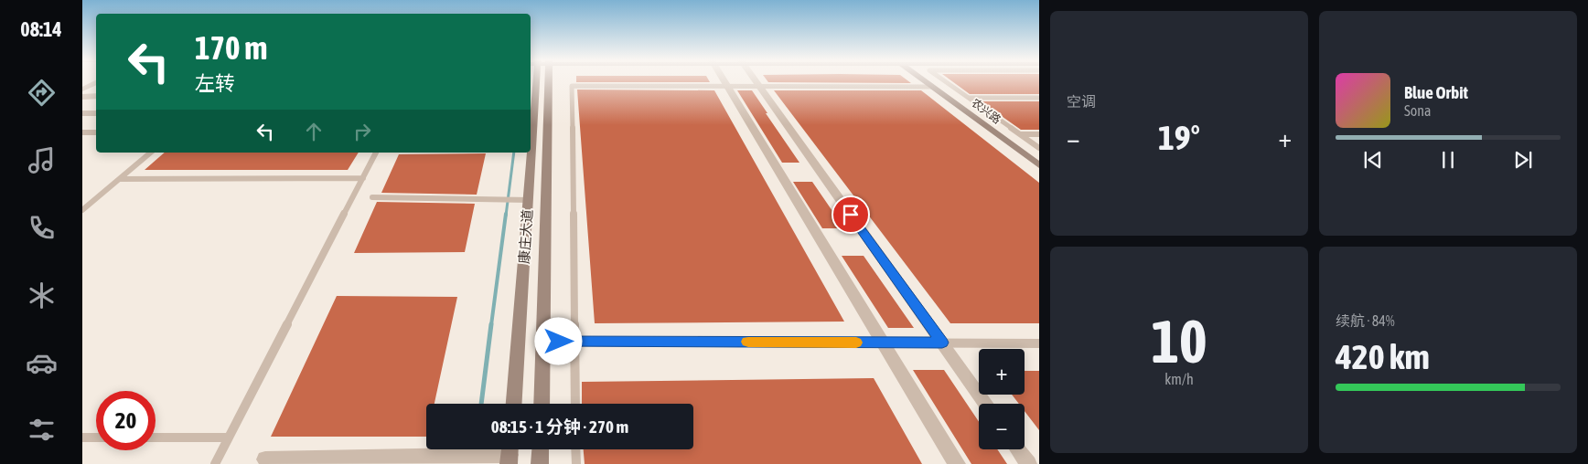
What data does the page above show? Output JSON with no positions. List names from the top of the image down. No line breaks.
{"streets":{"main road":["农兴路","康庄大道"]},"page":{"tabs":"08:14","tile":["空调",["10","km/h"],["续航 · 84%","420 km"]],"turn":["170 m","左转"],"song":["Blue Orbit","Sona"],"heat":["−","19°","+"],"map_buttons":["+","−"],"limit":"20","trip":"08:15 · 1 分钟 · 270 m"}}
